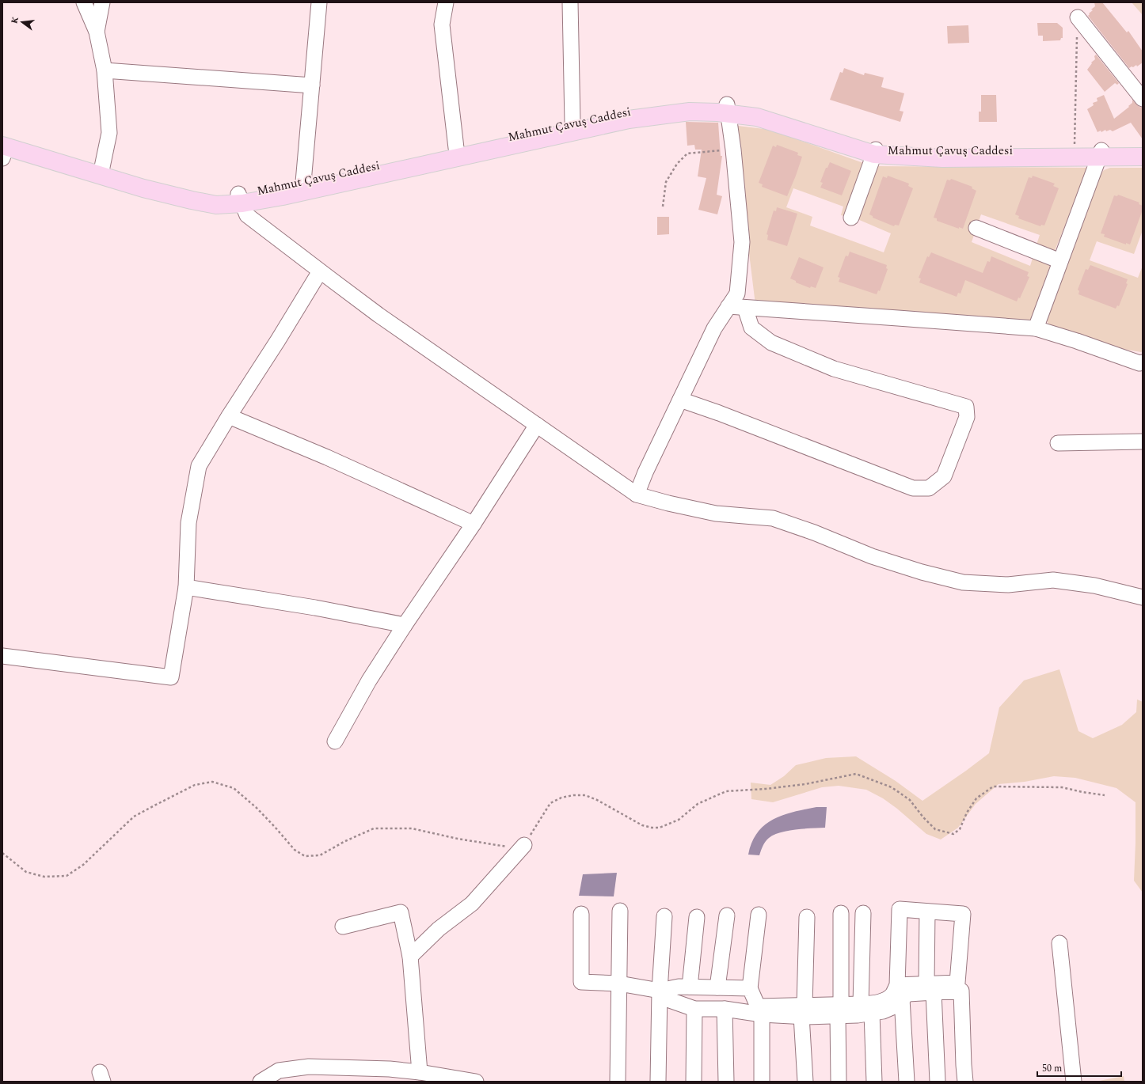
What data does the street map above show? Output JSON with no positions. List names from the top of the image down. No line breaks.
{"streets":{"main road":["Mahmut Çavuş Caddesi"]},"scale_bar":"50 m","north":"left"}
